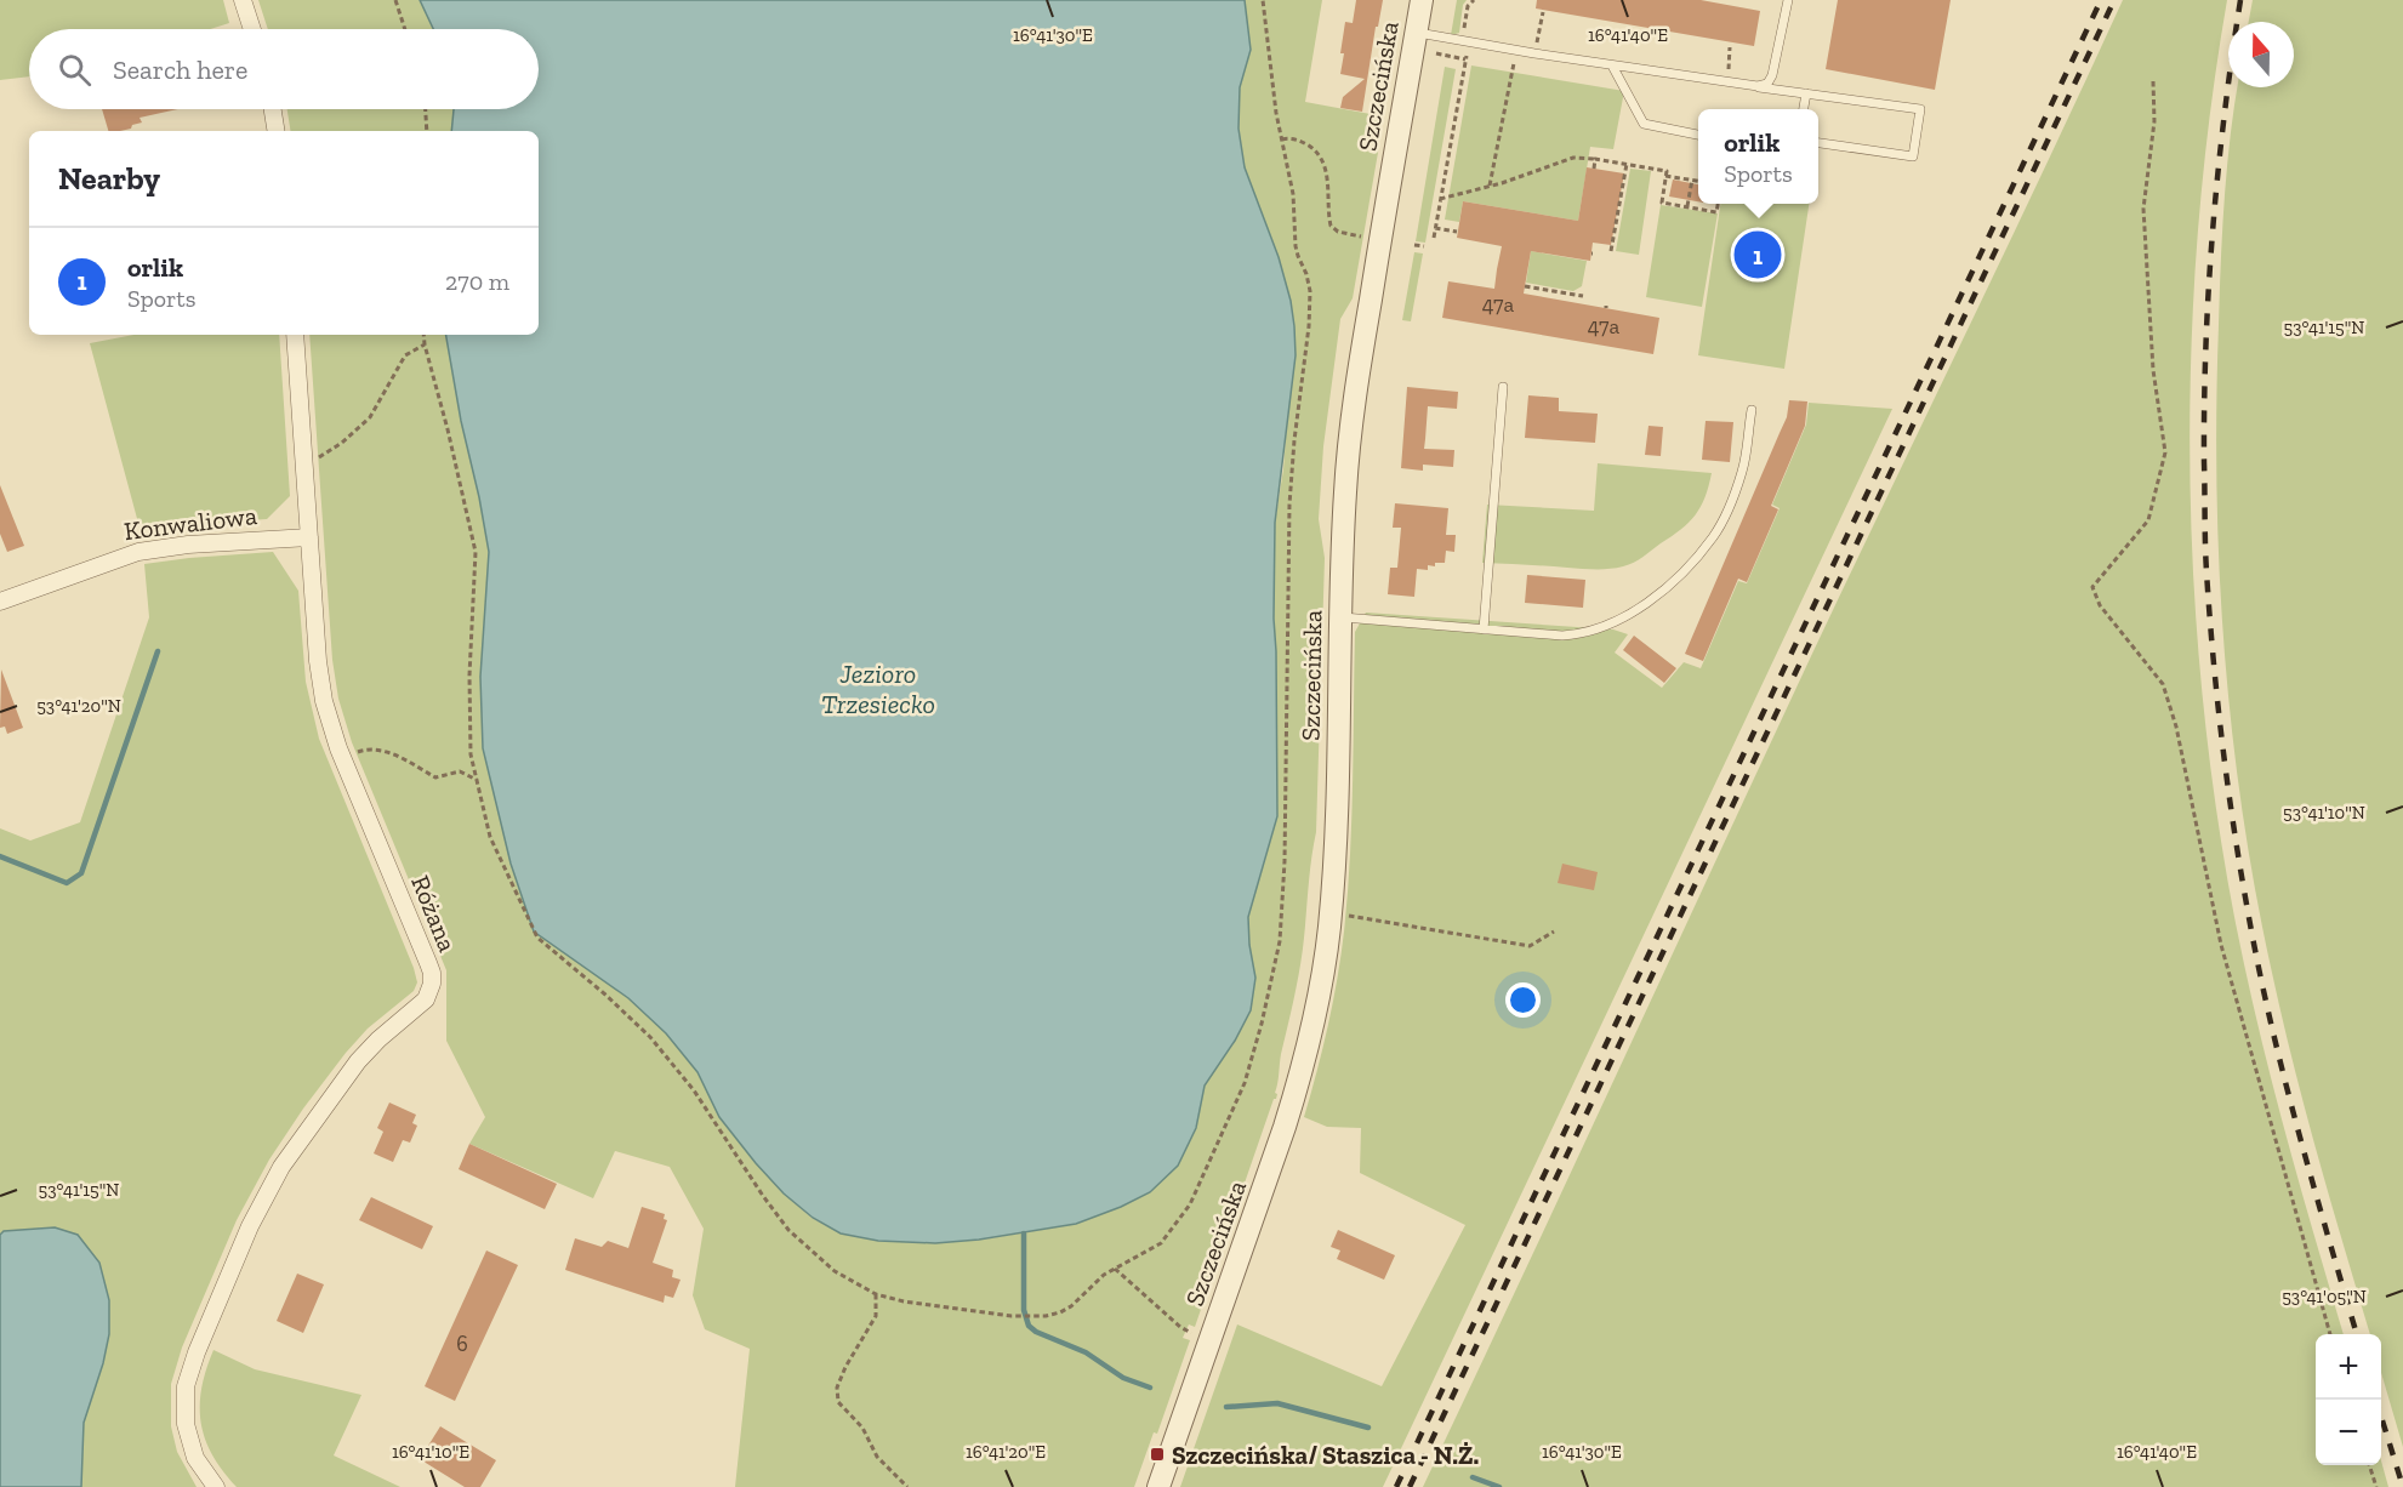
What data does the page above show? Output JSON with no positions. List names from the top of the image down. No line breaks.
{"streets":{"street":["Szczecińska","Konwaliowa","Różana"]},"crossings":[["Konwaliowa","Różana"]],"water":["Jezioro Trzesiecko"],"places":{"transit":["Szczecińska/ Staszica - N.Ż."]},"house_numbers":["47a","47a","6"],"north":"top","page":{"search":"Search here","popup":["orlik","Sports"],"heading":"Nearby","list":[{"mark":"1","name":"orlik","note":"Sports","value":"270 m"}],"pins":"1","map_buttons":["+","−"]},"coordinates":["16°41'30\"E","16°41'40\"E","53°41'15\"N","53°41'20\"N","53°41'10\"N","53°41'05\"N","16°41'10\"E","16°41'20\"E"]}
